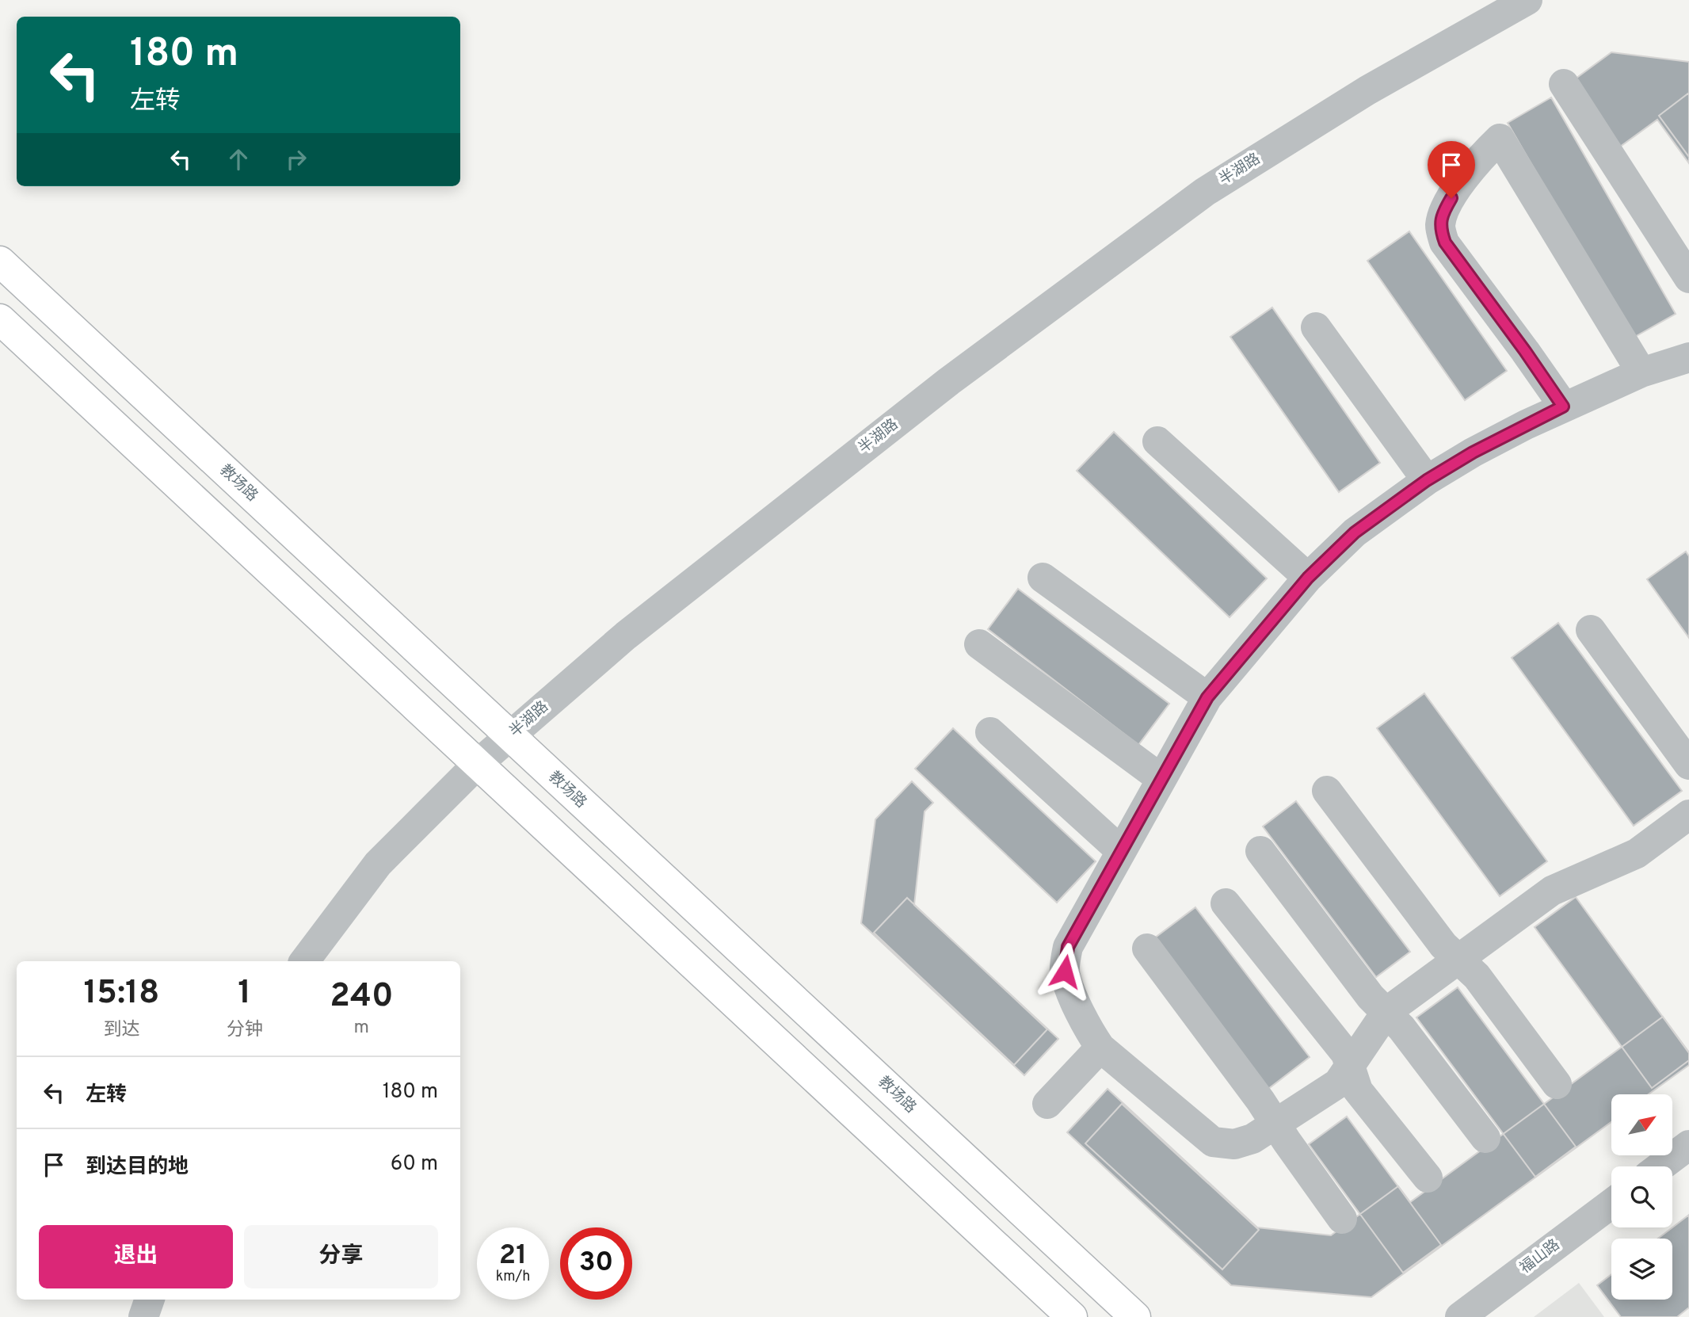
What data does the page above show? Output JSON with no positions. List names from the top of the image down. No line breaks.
{"streets":{"main road":["教场路"],"street":["半湖路","福山路"]},"crossings":[["半湖路","教场路"]],"north":"top right","page":{"turn":["180 m","左转"],"eta":["15:18","到达","1","分钟","240","m"],"list":[{"name":"左转","value":"180 m"},{"name":"到达目的地","value":"60 m"}],"buttons":["退出","分享"],"speed":"21 km/h","limit":"30"}}
